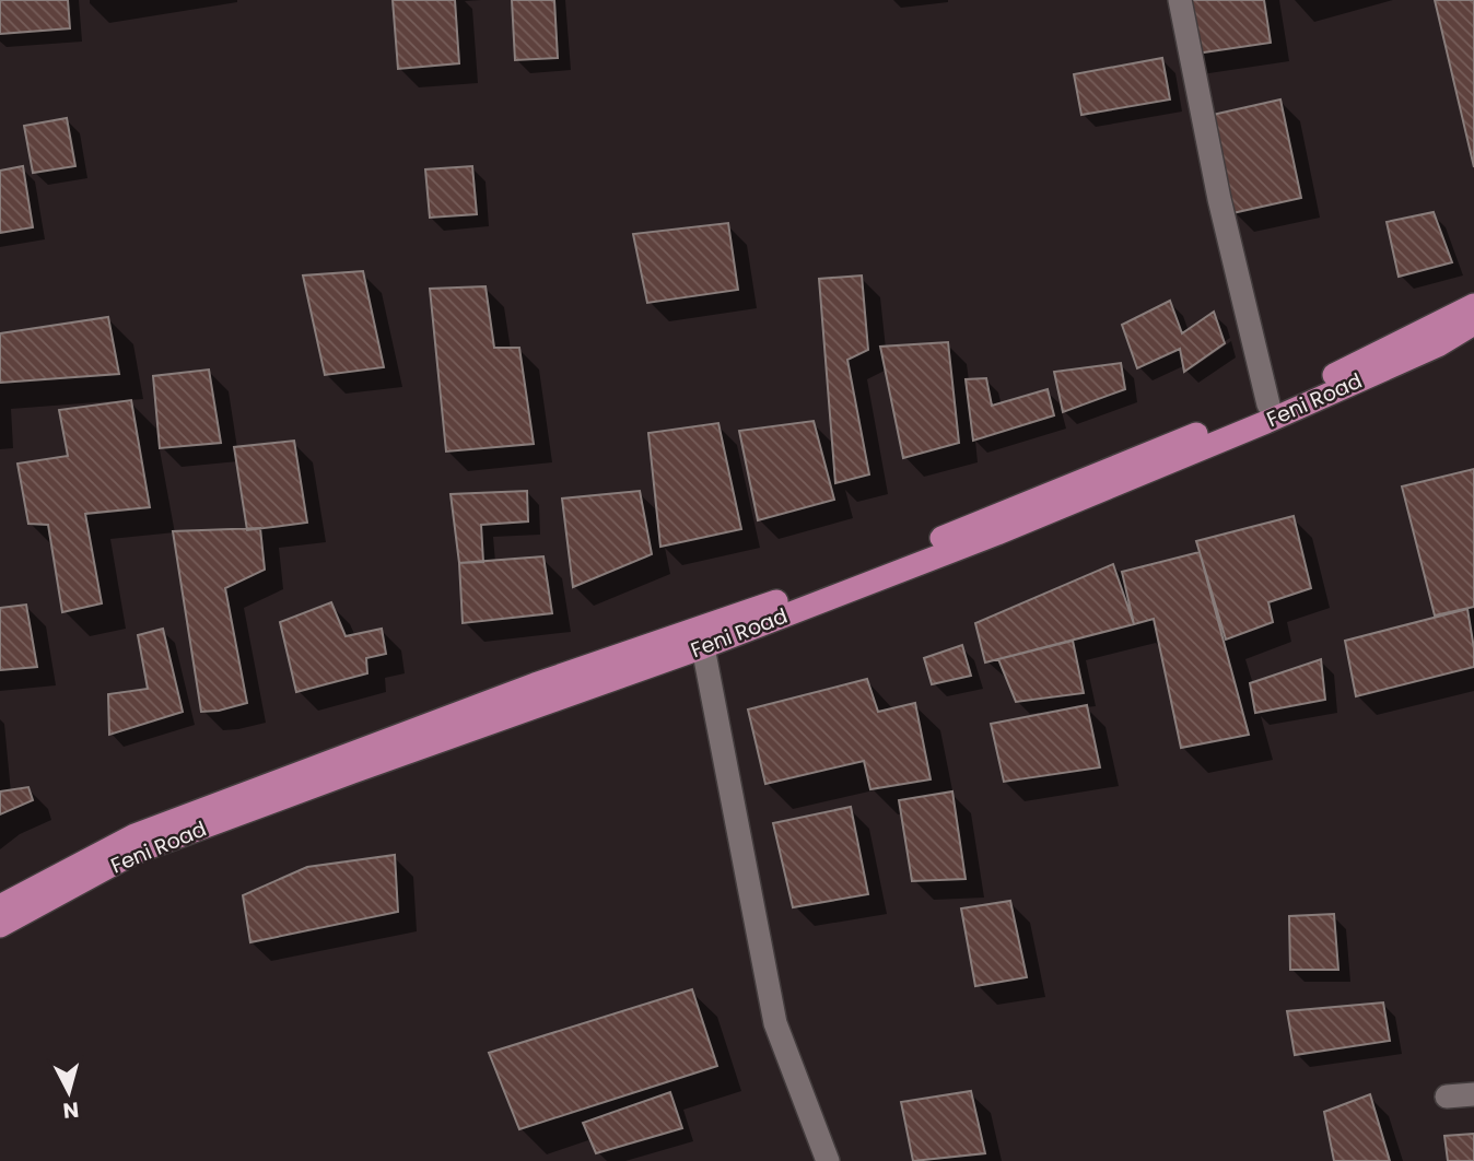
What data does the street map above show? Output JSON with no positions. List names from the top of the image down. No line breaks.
{"streets":{"main road":["Feni Road"]},"north":"bottom"}
